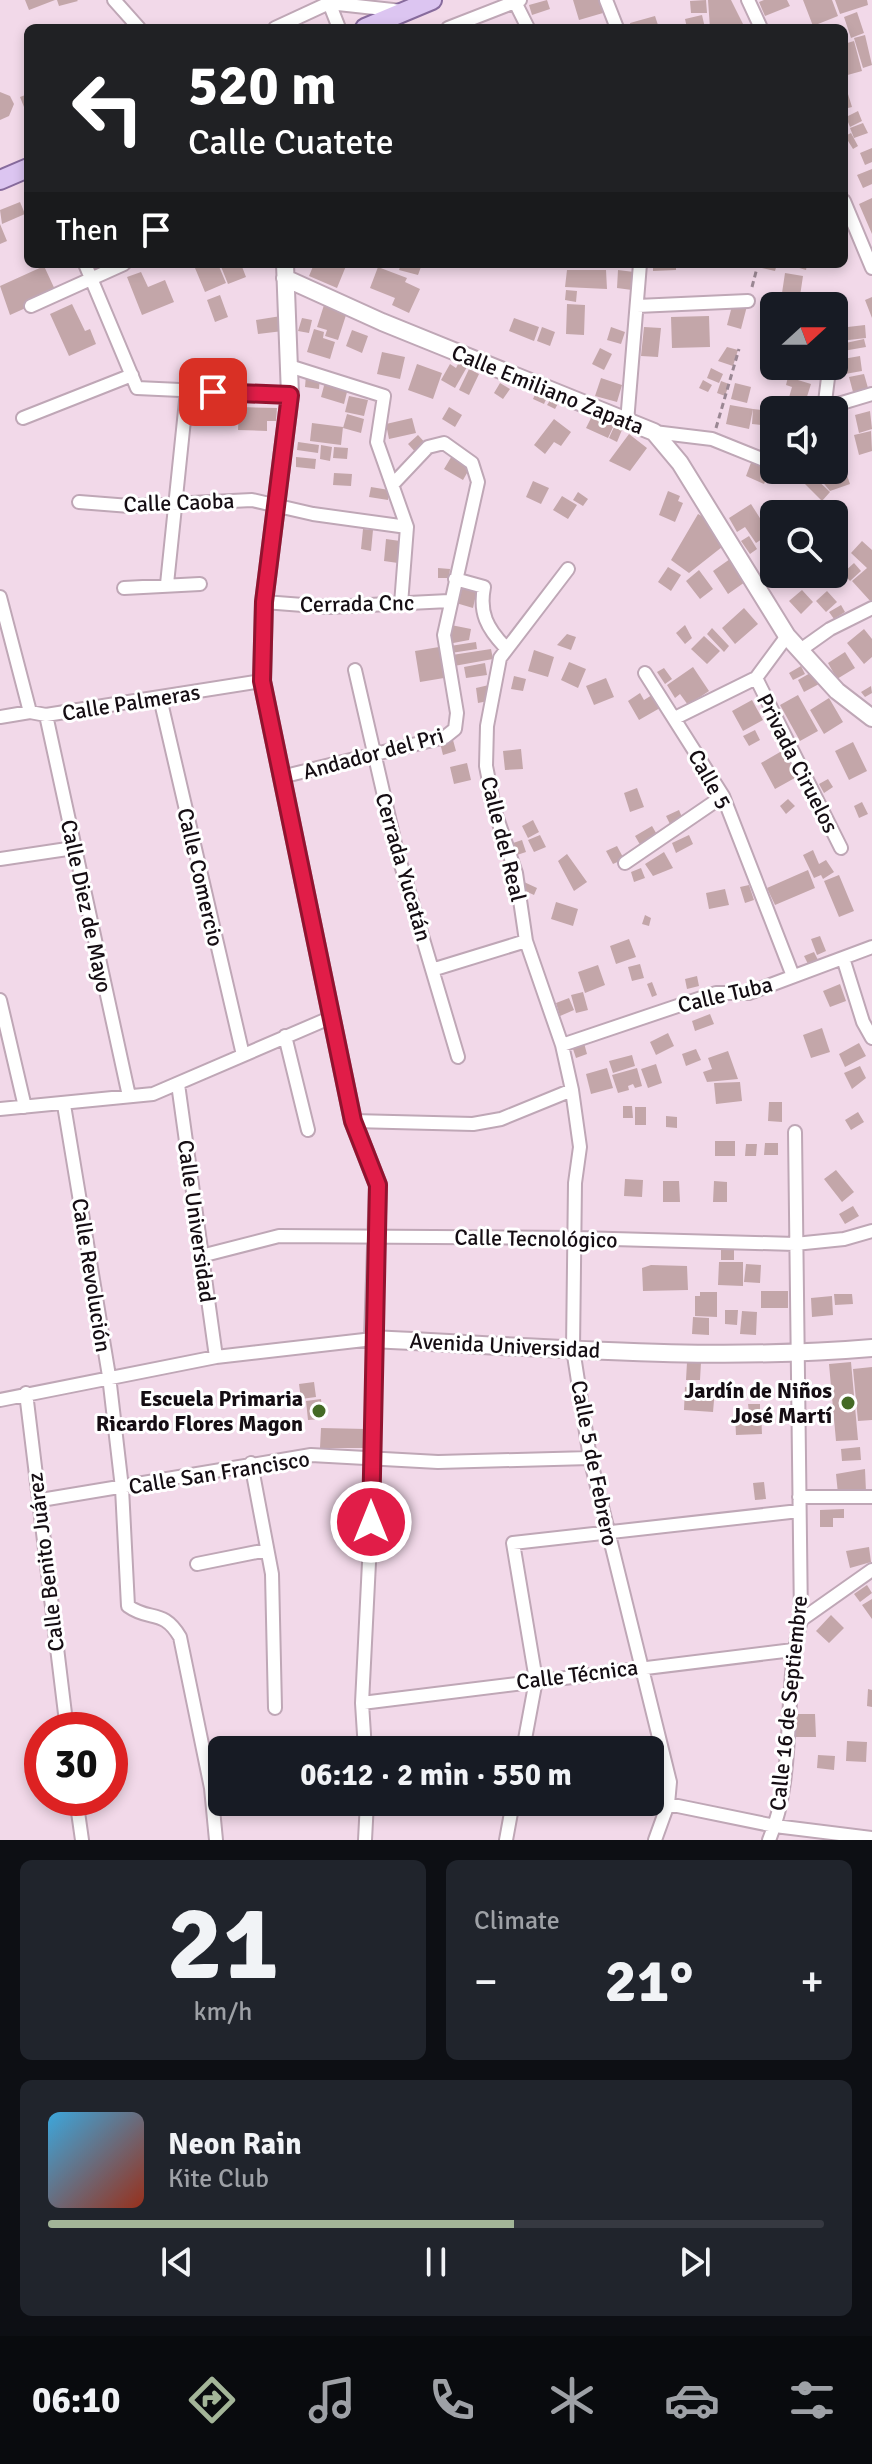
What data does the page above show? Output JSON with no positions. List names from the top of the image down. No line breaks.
{"streets":{"street":["Calle Emiliano Zapata","Calle Caoba","Cerrada Cnc","Calle Palmeras","Andador del Pri","Privada Ciruelos","Calle 5","Calle del Real","Cerrada Yucatán","Calle Comercio","Calle Diez de Mayo","Calle Tuba","Calle Universidad","Calle Tecnológico","Calle Revolución","Avenida Universidad","Calle 5 de Febrero","Calle San Francisco","Calle Benito Juárez","Calle Técnica","Calle 16 de Septiembre"]},"crossings":[["Cerrada Cnc","Andador del Pri"],["Calle Palmeras","Calle Comercio"],["Calle Palmeras","Calle Diez de Mayo"],["Andador del Pri","Cerrada Yucatán"],["Calle 5","Calle Tuba"],["Calle del Real","Calle 5 de Febrero"],["Calle Tuba","Calle 5 de Febrero"],["Calle Universidad","Calle Tecnológico"],["Calle Universidad","Avenida Universidad"],["Calle Tecnológico","Calle 5 de Febrero"],["Calle Tecnológico","Calle 16 de Septiembre"],["Calle Revolución","Avenida Universidad"],["Calle Revolución","Calle San Francisco"],["Avenida Universidad","Calle 5 de Febrero"],["Avenida Universidad","Calle Benito Juárez"],["Avenida Universidad","Calle 16 de Septiembre"],["Calle 5 de Febrero","Calle San Francisco"],["Calle 5 de Febrero","Calle Técnica"],["Calle San Francisco","Calle Benito Juárez"],["Calle Técnica","Calle 16 de Septiembre"]],"places":["Jardín de Niños José Martí","Escuela Primaria Ricardo Flores Magon"],"north":"right","page":{"turn":["520 m","Calle Cuatete"],"then":"Then","limit":"30","trip":"06:12 · 2 min · 550 m","tile":[["21","km/h"],"Climate"],"heat":["−","21°","+"],"song":["Neon Rain","Kite Club"],"tabs":"06:10"}}
